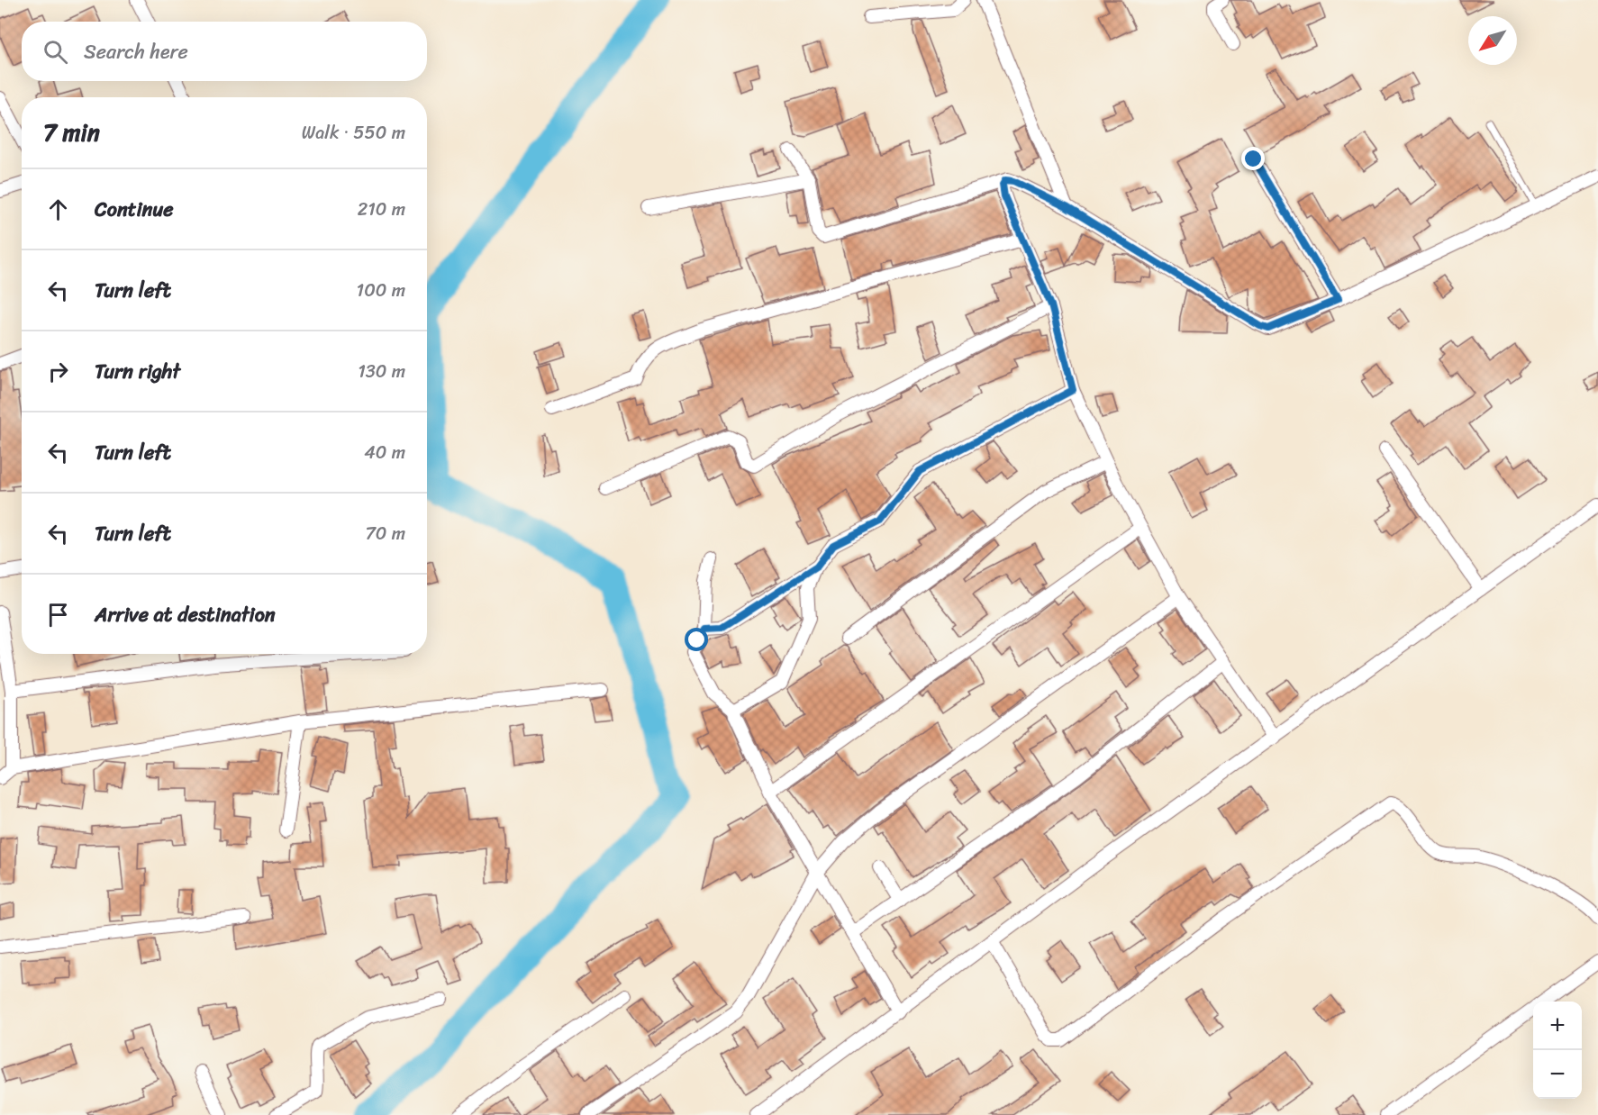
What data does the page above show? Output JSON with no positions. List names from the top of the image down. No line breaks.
{"north":"bottom left","page":{"search":"Search here","heading":["7 min","Walk · 550 m"],"list":[["Continue","210 m"],["Turn left","100 m"],["Turn right","130 m"],["Turn left","40 m"],["Turn left","70 m"],"Arrive at destination"],"map_buttons":["+","−"]}}
